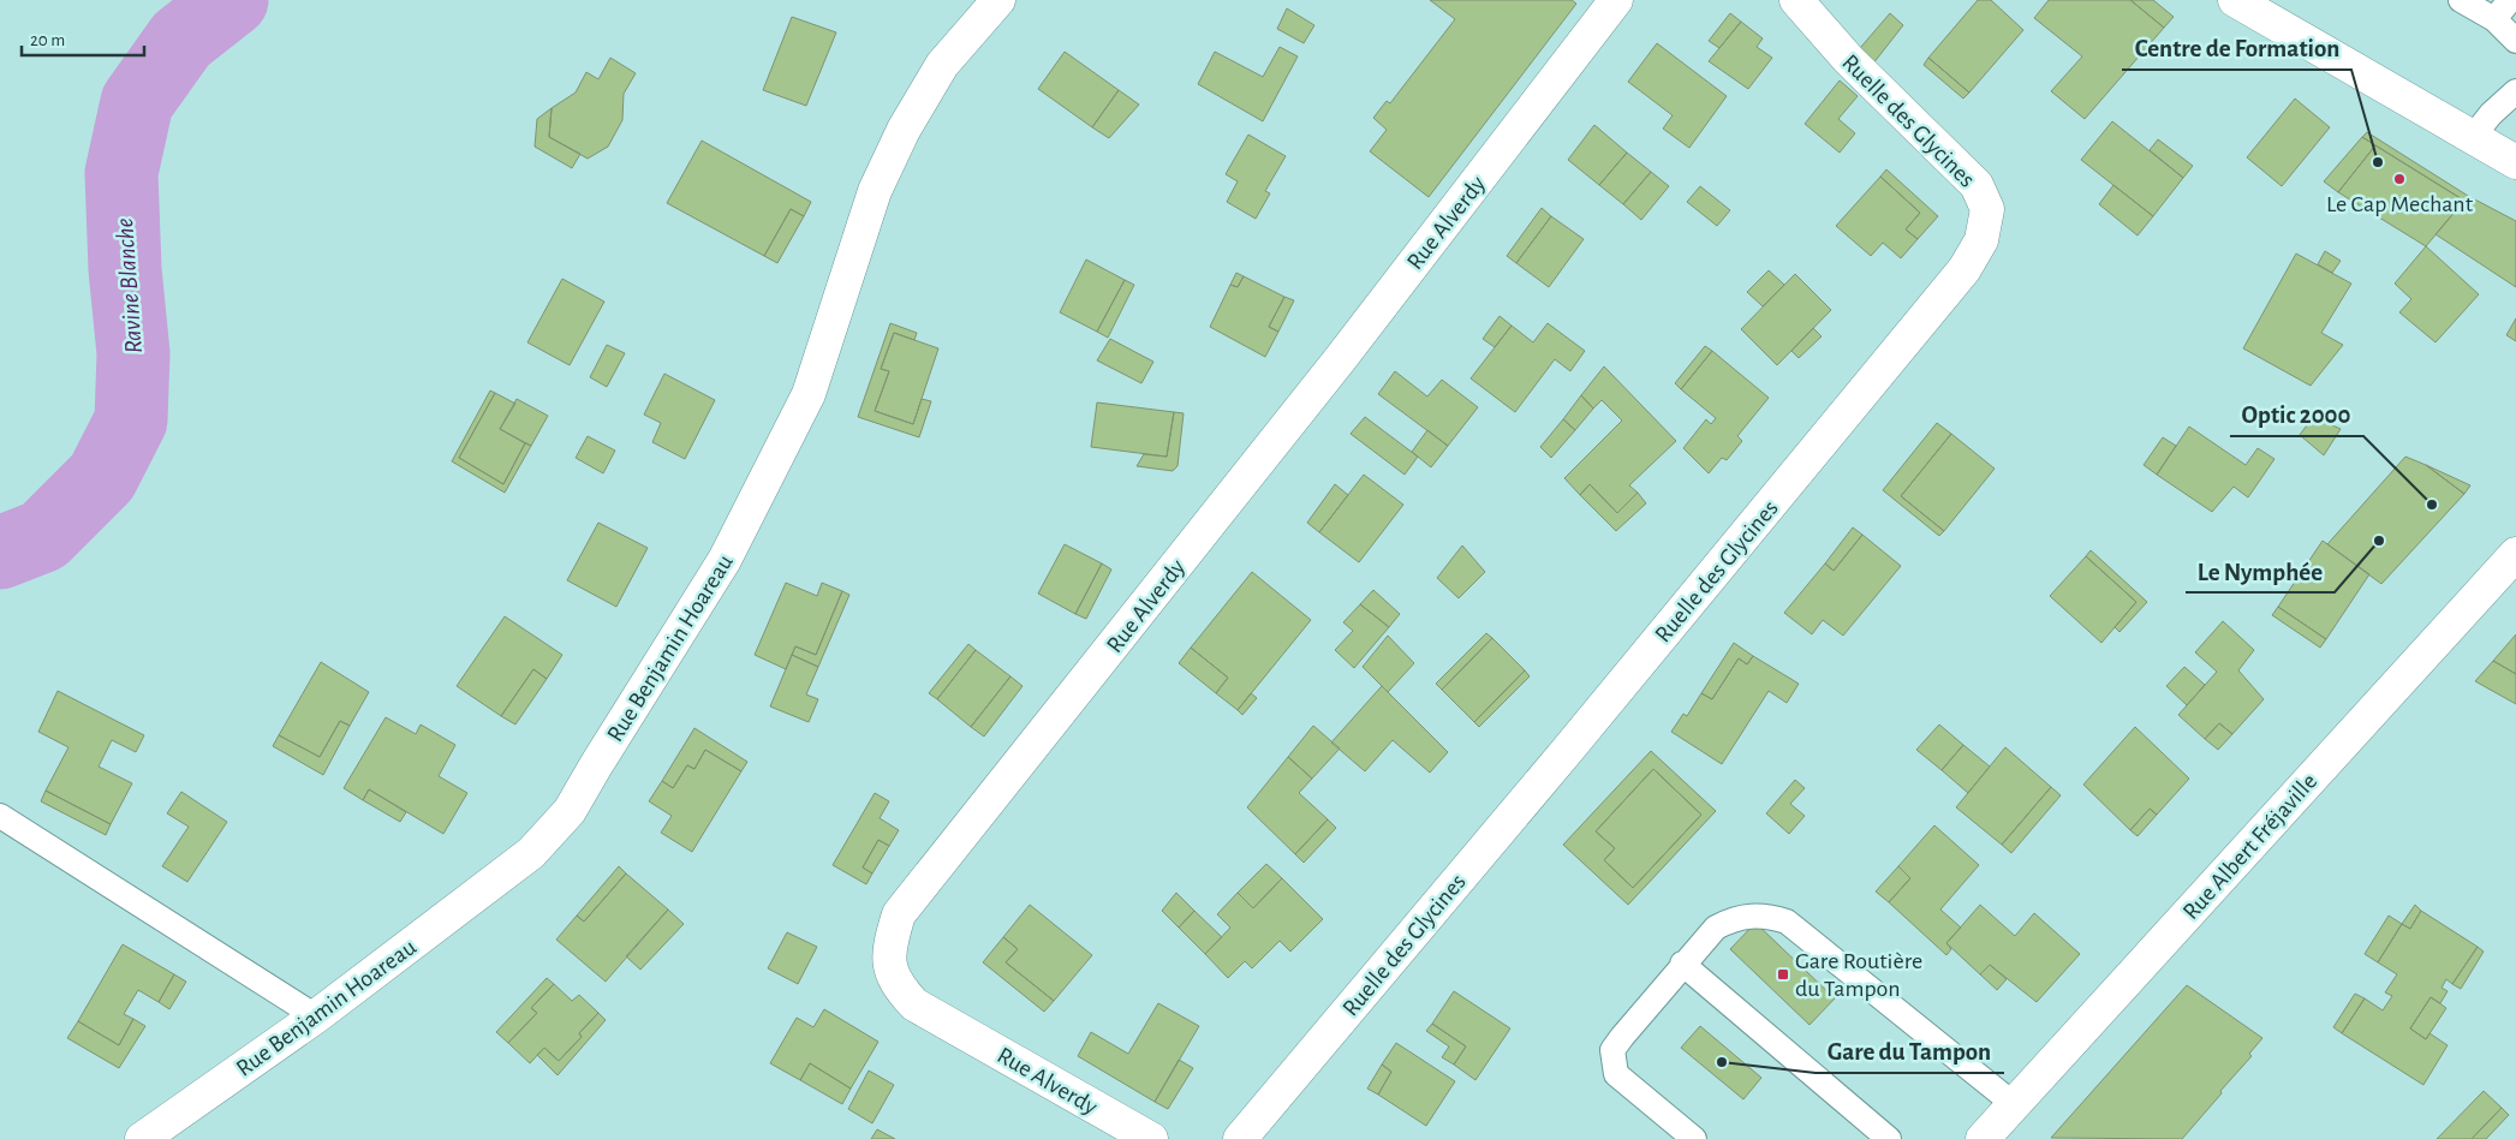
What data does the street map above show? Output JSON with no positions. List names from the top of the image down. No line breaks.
{"streets":{"street":["Ruelle des Glycines","Rue Alverdy","Rue Benjamin Hoareau","Rue Albert Fréjaville"]},"water":["Ravine Blanche"],"places":{"other":["Centre de Formation","Le Cap Mechant","Optic 2000","Le Nymphée","Gare du Tampon"],"transit":["Gare Routière du Tampon"]},"scale_bar":"20 m"}
